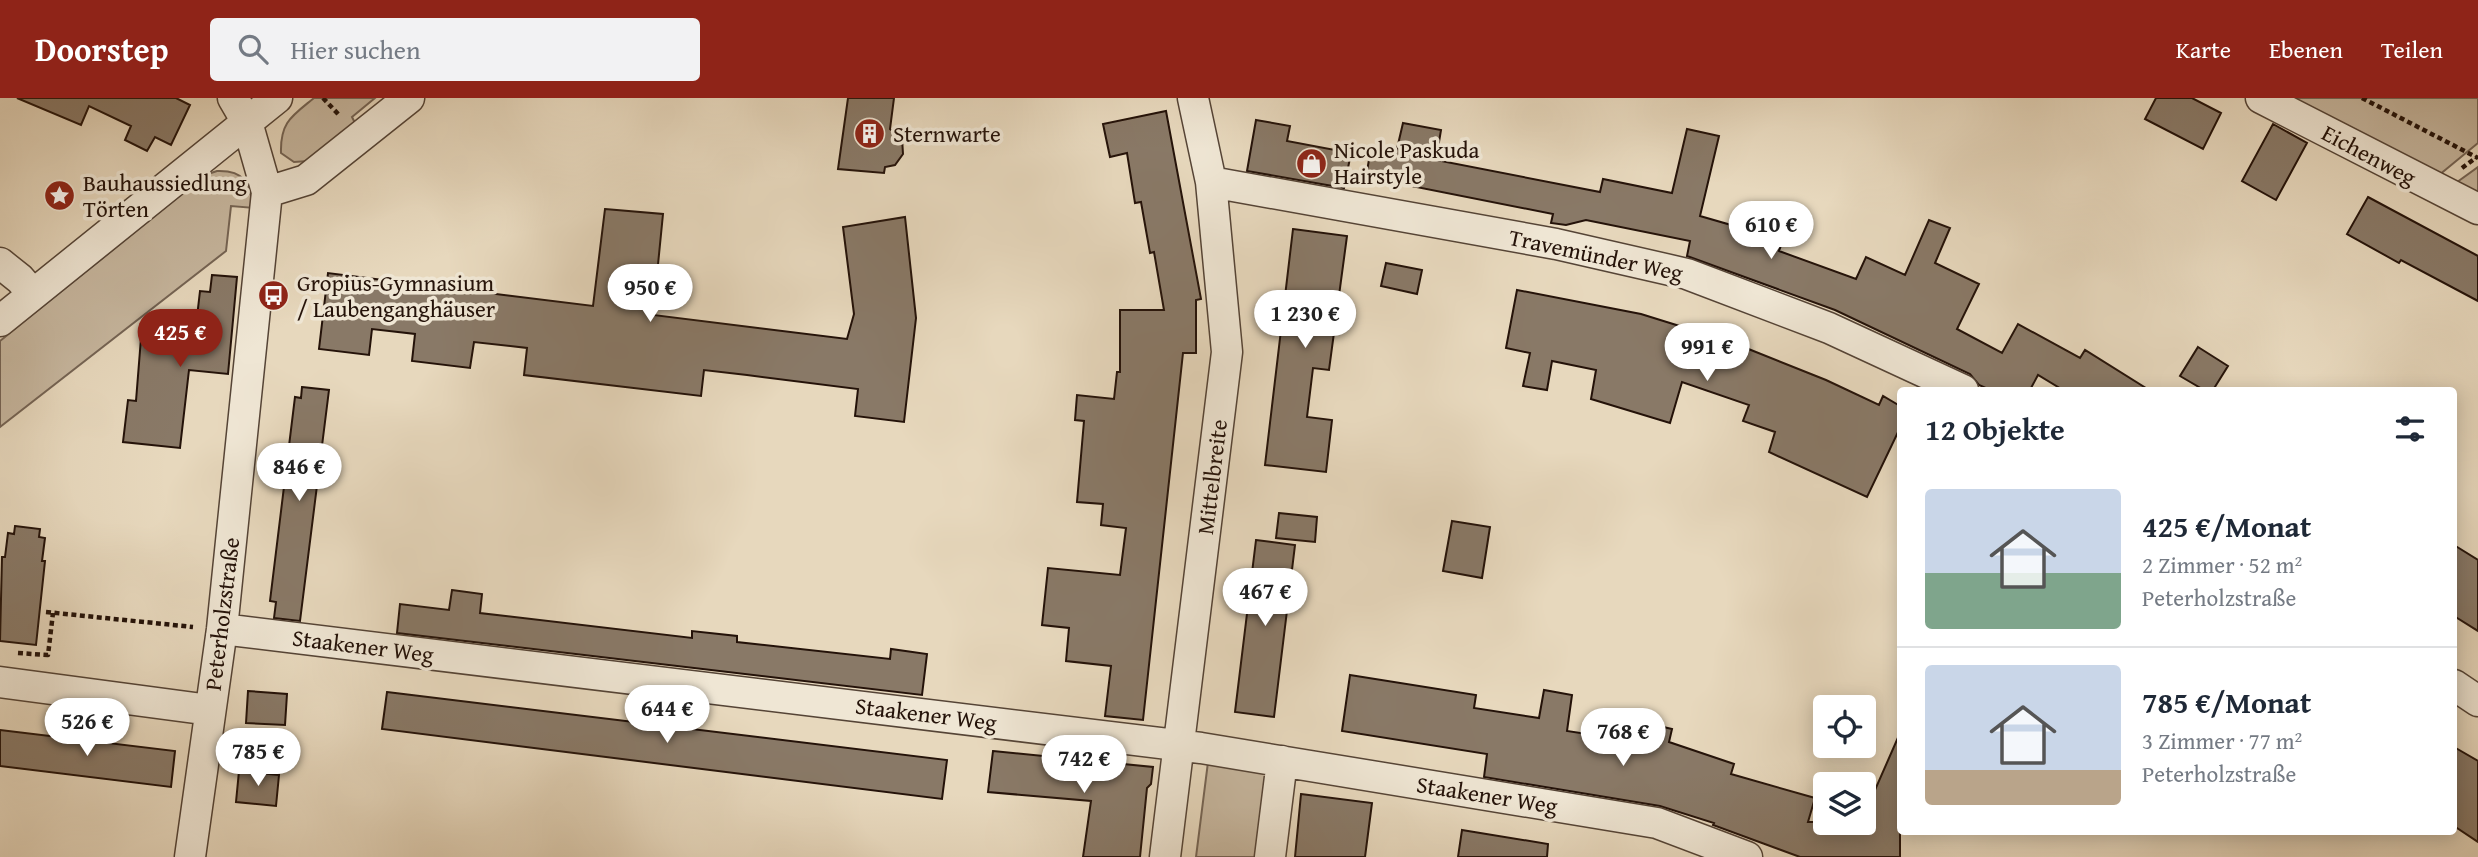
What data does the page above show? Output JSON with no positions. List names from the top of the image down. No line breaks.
{"streets":{"street":["Eichenweg","Travemünder Weg","Mittelbreite","Peterholzstraße","Staakener Weg"]},"crossings":[["Travemünder Weg","Mittelbreite"],["Mittelbreite","Staakener Weg"],["Peterholzstraße","Staakener Weg"]],"places":{"building":["Sternwarte"],"shop":["Nicole Paskuda Hairstyle"],"place":["Bauhaussiedlung Törten"],"bus stop":["Gropius-Gymnasium / Laubenganghäuser"]},"page":{"header":"Doorstep","search":"Hier suchen","nav":["Karte","Ebenen","Teilen"],"price":["610 €","950 €","1 230 €","425 €","991 €","846 €","467 €","644 €","526 €","768 €","785 €","742 €"],"heading":"12 Objekte","list":[{"name":"425 €/Monat","note":"2 Zimmer · 52 m² · Peterholzstraße"},{"name":"785 €/Monat","note":"3 Zimmer · 77 m² · Peterholzstraße"}]}}
